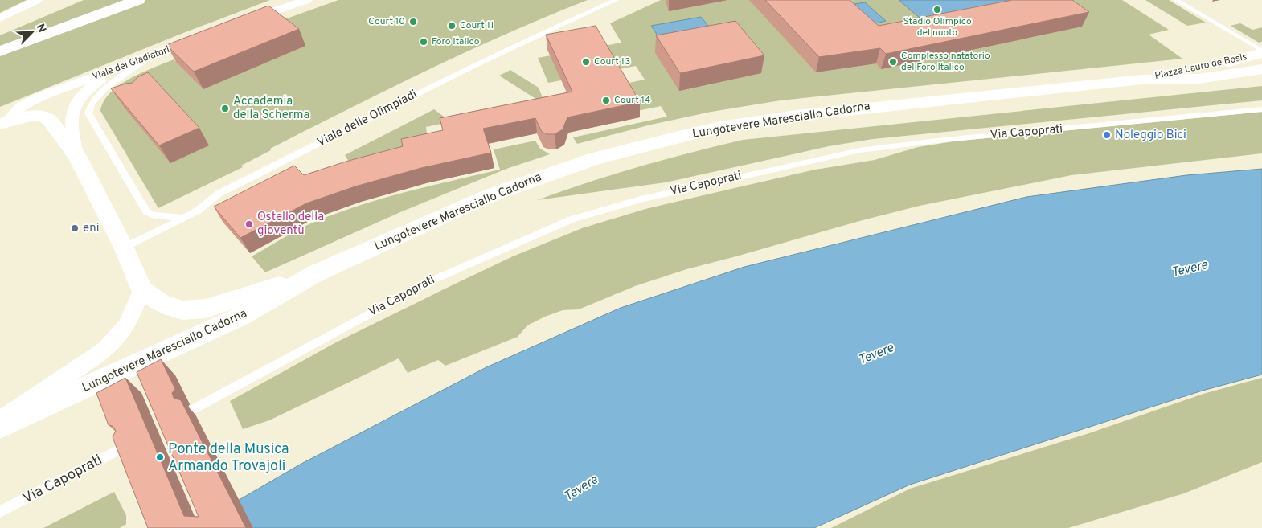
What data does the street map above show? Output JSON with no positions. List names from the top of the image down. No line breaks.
{"streets":{"main road":["Piazza Lauro de Bosis","Lungotevere Maresciallo Cadorna"],"street":["Viale dei Gladiatori"],"lane":["Viale delle Olimpiadi","Via Capoprati"]},"crossings":[["Piazza Lauro de Bosis","Lungotevere Maresciallo Cadorna"]],"water":["Tevere"],"places":["Stadio Olimpico del nuoto","Court 10","Court 11","Foro Italico","Court 13","Complesso natatorio del Foro Italico","Court 14","Accademia della Scherma","Noleggio Bici","Ostello della gioventù","eni","Ponte della Musica Armando Trovajoli"],"north":"top right"}
